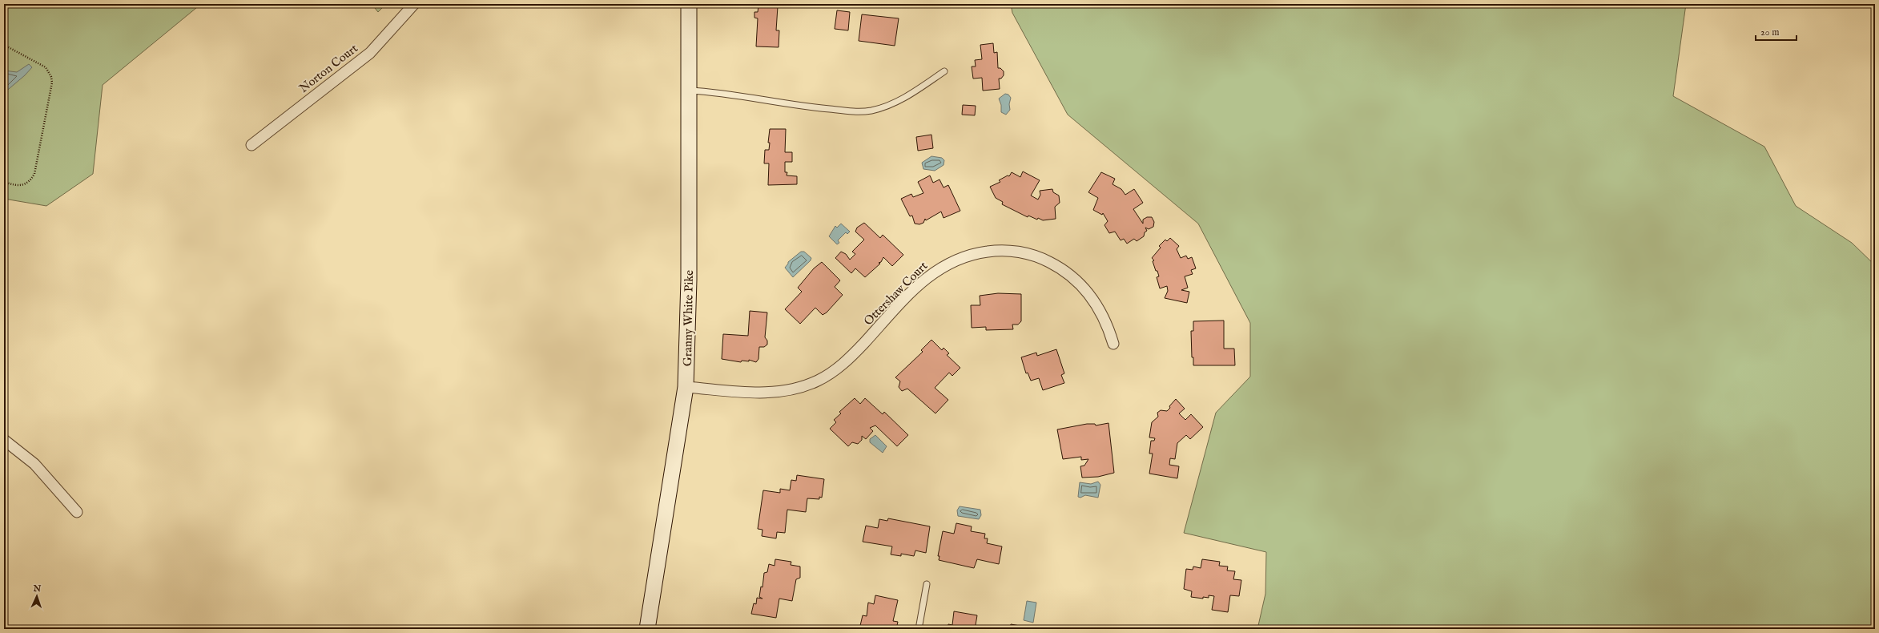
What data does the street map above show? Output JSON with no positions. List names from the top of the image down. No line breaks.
{"streets":{"main road":["Granny White Pike"],"street":["Norton Court","Ottershaw Court"]},"crossings":[["Ottershaw Court","Granny White Pike"]],"scale_bar":"20 m","north":"top"}
